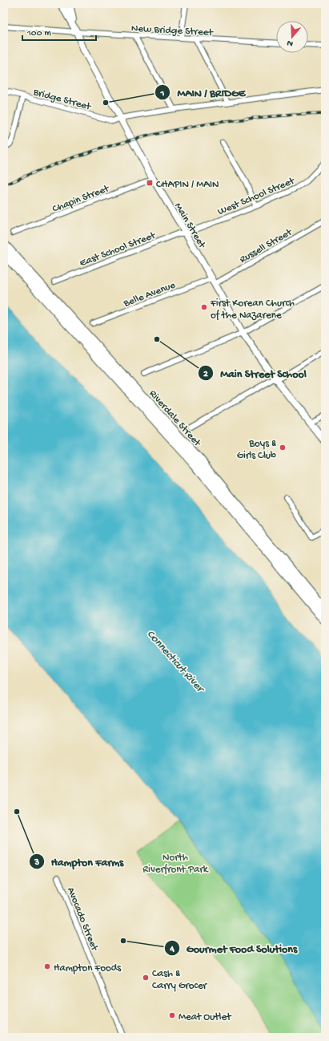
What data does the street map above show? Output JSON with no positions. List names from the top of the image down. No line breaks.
{"streets":{"highway":["Riverdale Street"],"street":["New Bridge Street","Bridge Street","West School Street","Chapin Street","Main Street","Russell Street","East School Street","Belle Avenue","Avocado Street"]},"crossings":[["New Bridge Street","Main Street"],["Bridge Street","Main Street"],["West School Street","Main Street"],["West School Street","East School Street"],["Chapin Street","Main Street"],["Main Street","Russell Street"],["Main Street","East School Street"],["Main Street","Belle Avenue"],["Russell Street","Belle Avenue"]],"water":["Connecticut River"],"parks":["North Riverfront Park"],"places":{"other":["MAIN / BRIDGE","First Korean Church of the Nazarene","Main Street School","Boys & Girls Club","Hampton Farms","Gourmet Food Solutions","Hampton Foods","Cash & Carry Grocer","Meat Outlet"],"transit":["CHAPIN / MAIN"]},"scale_bar":"100 m","north":"bottom"}
